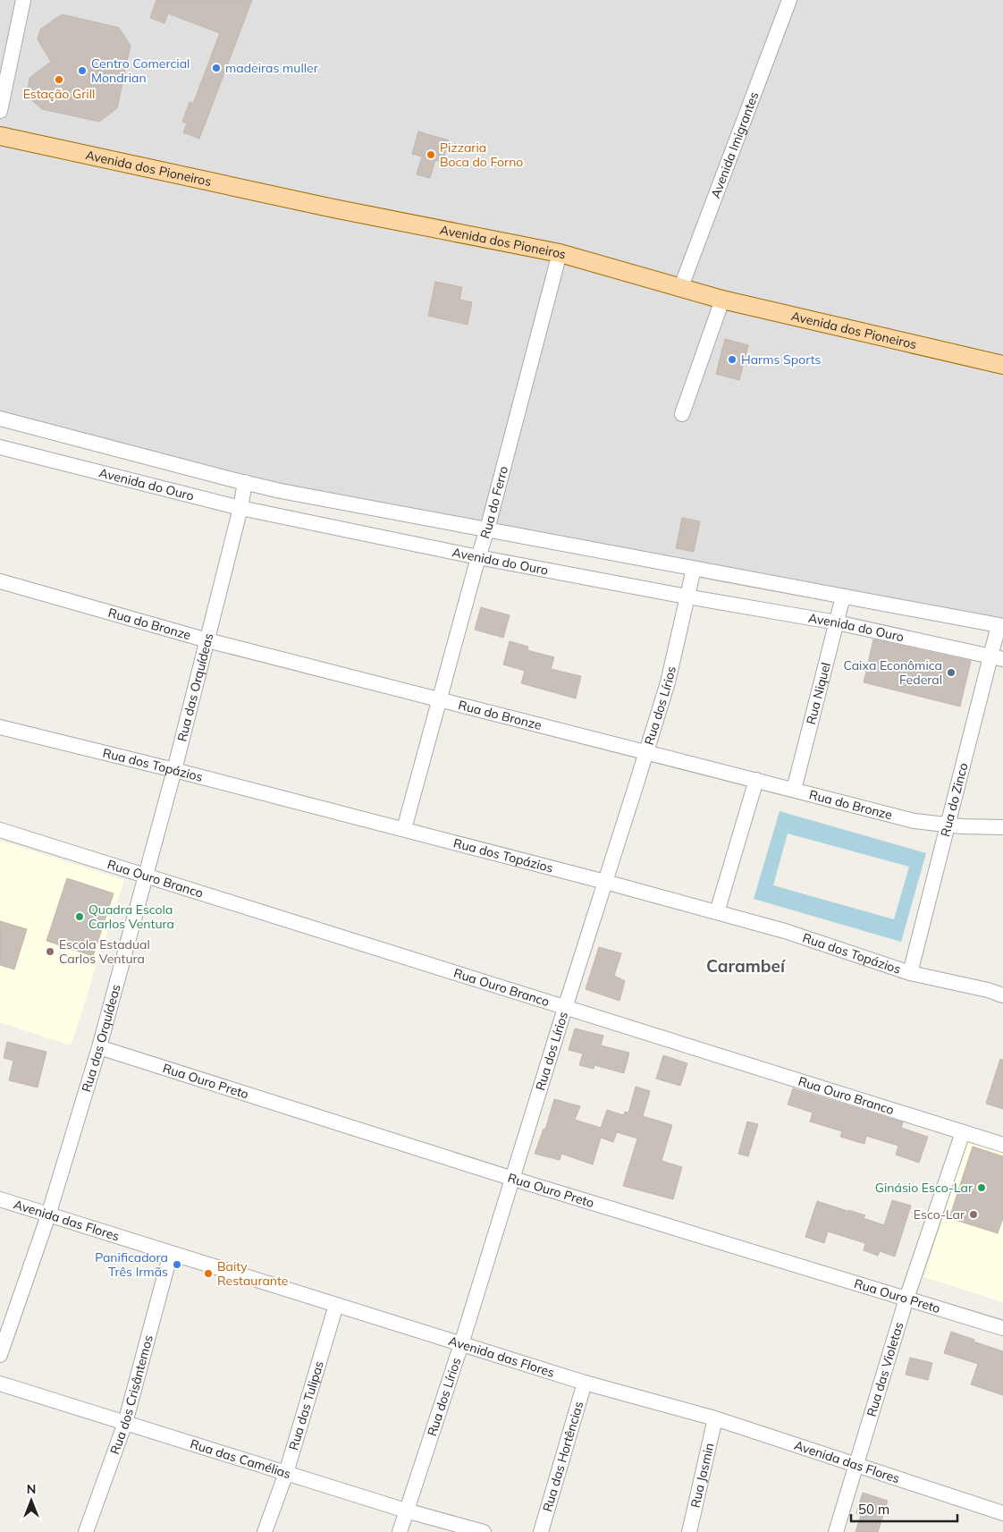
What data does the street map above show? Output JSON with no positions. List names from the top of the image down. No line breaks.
{"streets":{"main road":["Avenida dos Pioneiros"],"street":["Avenida Imigrantes","Avenida do Ouro","Rua do Ferro","Rua do Bronze","Rua das Orquídeas","Rua Niquel","Rua dos Lírios","Rua dos Topázios","Rua do Zinco","Rua Ouro Branco","Rua Ouro Preto","Avenida das Flores","Rua das Violetas","Rua dos Crisântemos","Rua das Tulipas","Rua das Hortências","Rua das Camélias","Rua Jasmin"]},"crossings":[["Avenida Imigrantes","Avenida dos Pioneiros"],["Avenida dos Pioneiros","Rua do Ferro"],["Avenida do Ouro","Rua do Ferro"],["Avenida do Ouro","Rua das Orquídeas"],["Avenida do Ouro","Rua Niquel"],["Avenida do Ouro","Rua dos Lírios"],["Avenida do Ouro","Rua do Zinco"],["Rua do Ferro","Rua do Bronze"],["Rua do Ferro","Rua dos Topázios"],["Rua do Bronze","Rua das Orquídeas"],["Rua do Bronze","Rua Niquel"],["Rua do Bronze","Rua dos Lírios"],["Rua do Bronze","Rua do Zinco"],["Rua das Orquídeas","Rua dos Topázios"],["Rua das Orquídeas","Rua Ouro Branco"],["Rua das Orquídeas","Rua Ouro Preto"],["Rua das Orquídeas","Avenida das Flores"],["Rua dos Lírios","Rua dos Topázios"],["Rua dos Lírios","Rua Ouro Branco"],["Rua dos Lírios","Rua Ouro Preto"],["Rua dos Lírios","Avenida das Flores"],["Rua dos Lírios","Rua das Camélias"],["Rua dos Topázios","Rua do Zinco"],["Rua Ouro Branco","Rua das Violetas"],["Rua Ouro Preto","Rua das Violetas"],["Avenida das Flores","Rua das Violetas"],["Avenida das Flores","Rua dos Crisântemos"],["Avenida das Flores","Rua das Tulipas"],["Avenida das Flores","Rua das Hortências"],["Avenida das Flores","Rua Jasmin"],["Rua dos Crisântemos","Rua das Camélias"],["Rua das Tulipas","Rua das Camélias"]],"districts":["Carambeí"],"places":["madeiras muller","Centro Comercial Mondrian","Estação Grill","Pizzaria Boca do Forno","Harms Sports","Caixa Econômica Federal","Quadra Escola Carlos Ventura","Escola Estadual Carlos Ventura","Ginásio Esco-Lar","Esco-Lar","Panificadora Três Irmãs","Baity Restaurante"],"scale_bar":"50 m","north":"top"}
